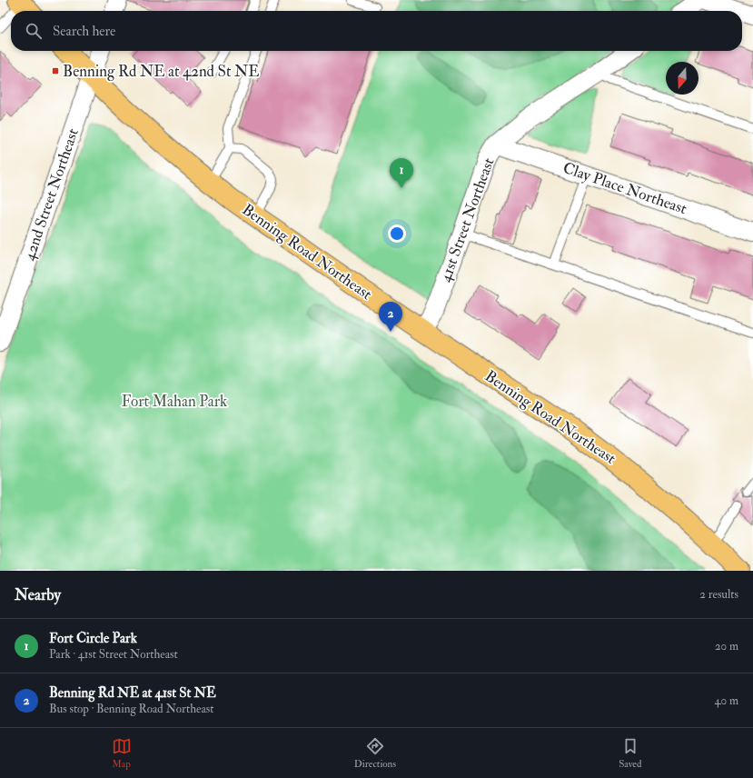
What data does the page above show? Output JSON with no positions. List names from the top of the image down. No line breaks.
{"streets":{"main road":["Benning Road Northeast"],"street":["Clay Place Northeast","42nd Street Northeast","41st Street Northeast"]},"crossings":[["Clay Place Northeast","41st Street Northeast"],["42nd Street Northeast","Benning Road Northeast"],["41st Street Northeast","Benning Road Northeast"]],"parks":["Fort Mahan Park"],"places":{"transit":["Benning Rd NE at 42nd St NE"]},"north":"bottom","page":{"search":"Search here","pins":["1","2"],"heading":["Nearby","2 results"],"list":[{"mark":"1","name":"Fort Circle Park","note":"Park · 41st Street Northeast","value":"20 m"},{"mark":"2","name":"Benning Rd NE at 41st St NE","note":"Bus stop · Benning Road Northeast","value":"40 m"}],"nav":["Map","Directions","Saved"]}}
